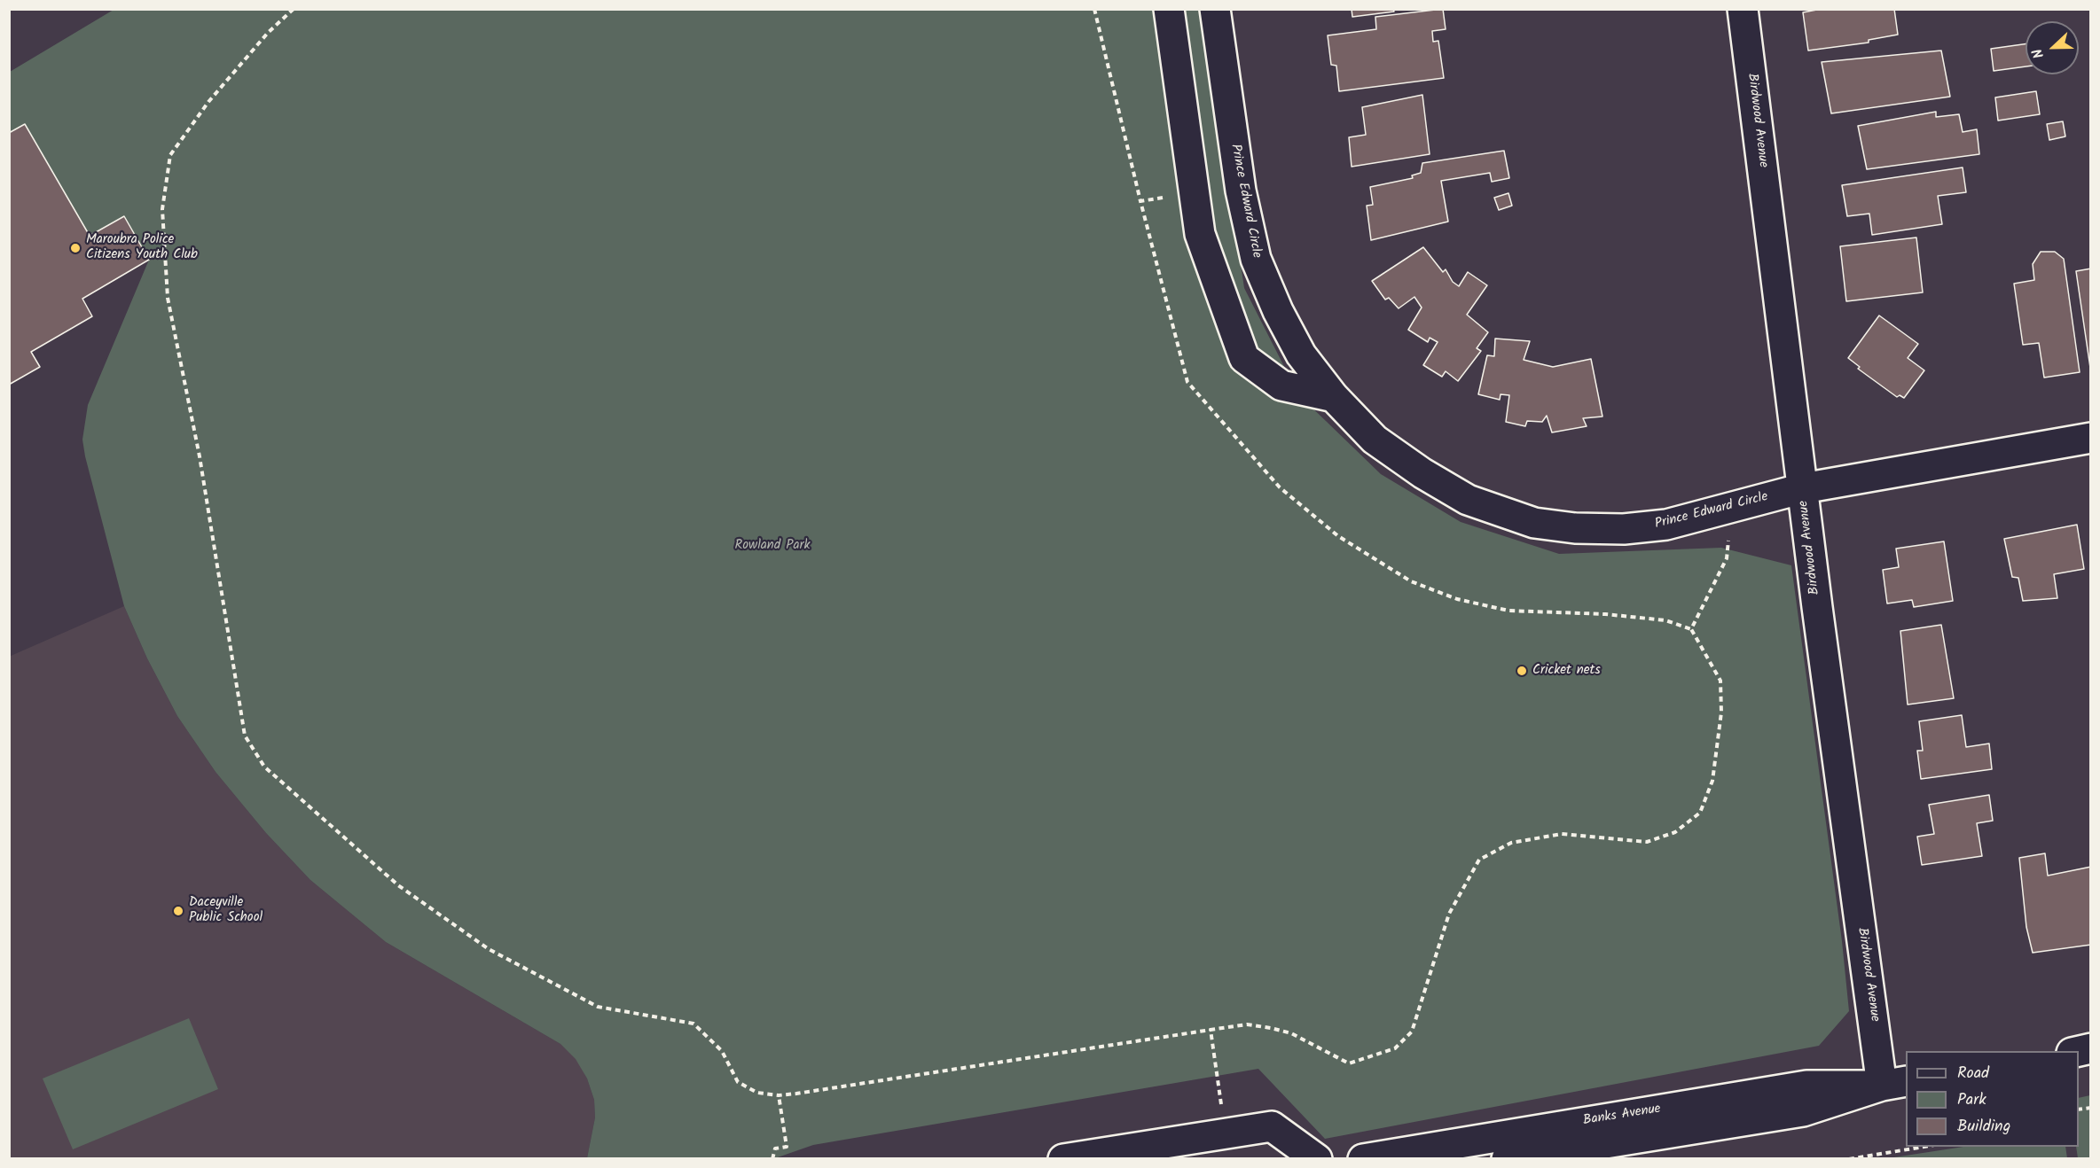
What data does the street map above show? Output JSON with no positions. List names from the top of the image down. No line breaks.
{"streets":{"street":["Birdwood Avenue","Prince Edward Circle","Banks Avenue"]},"crossings":[["Birdwood Avenue","Prince Edward Circle"],["Birdwood Avenue","Banks Avenue"]],"parks":["Rowland Park"],"places":["Maroubra Police Citizens Youth Club","Cricket nets","Daceyville Public School"],"legend":["Road","Park","Building"],"north":"left"}
